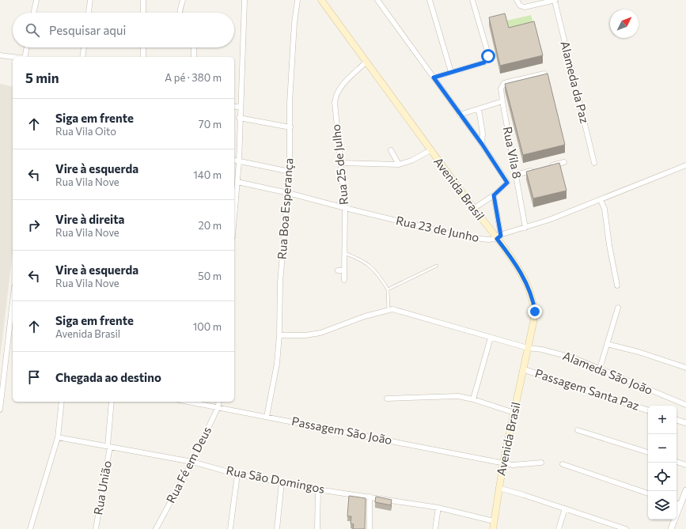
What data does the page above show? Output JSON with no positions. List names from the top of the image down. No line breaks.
{"streets":{"main road":["Avenida Brasil"],"street":["Alameda da Paz","Rua Vila 8","Rua 25 de Julho","Rua Boa Esperança","Rua 23 de Junho","Alameda São João","Passagem Santa Paz","Passagem São João","Rua Fé em Deus","Rua São Domingos","Rua União"]},"crossings":[["Rua Vila 8","Rua 23 de Junho"],["Rua 25 de Julho","Avenida Brasil"],["Rua 25 de Julho","Rua 23 de Junho"],["Avenida Brasil","Rua 23 de Junho"],["Avenida Brasil","Alameda São João"],["Avenida Brasil","Passagem Santa Paz"],["Avenida Brasil","Passagem São João"],["Avenida Brasil","Rua São Domingos"],["Rua Boa Esperança","Rua 23 de Junho"],["Rua Boa Esperança","Passagem São João"],["Passagem São João","Rua Fé em Deus"],["Rua Fé em Deus","Rua São Domingos"],["Rua São Domingos","Rua União"]],"north":"top right","page":{"search":"Pesquisar aqui","heading":["5 min","A pé · 380 m"],"list":[["Siga em frente","Rua Vila Oito","70 m"],["Vire à esquerda","Rua Vila Nove","140 m"],["Vire à direita","Rua Vila Nove","20 m"],["Vire à esquerda","Rua Vila Nove","50 m"],["Siga em frente","Avenida Brasil","100 m"],"Chegada ao destino"],"map_buttons":["+","−"]}}
